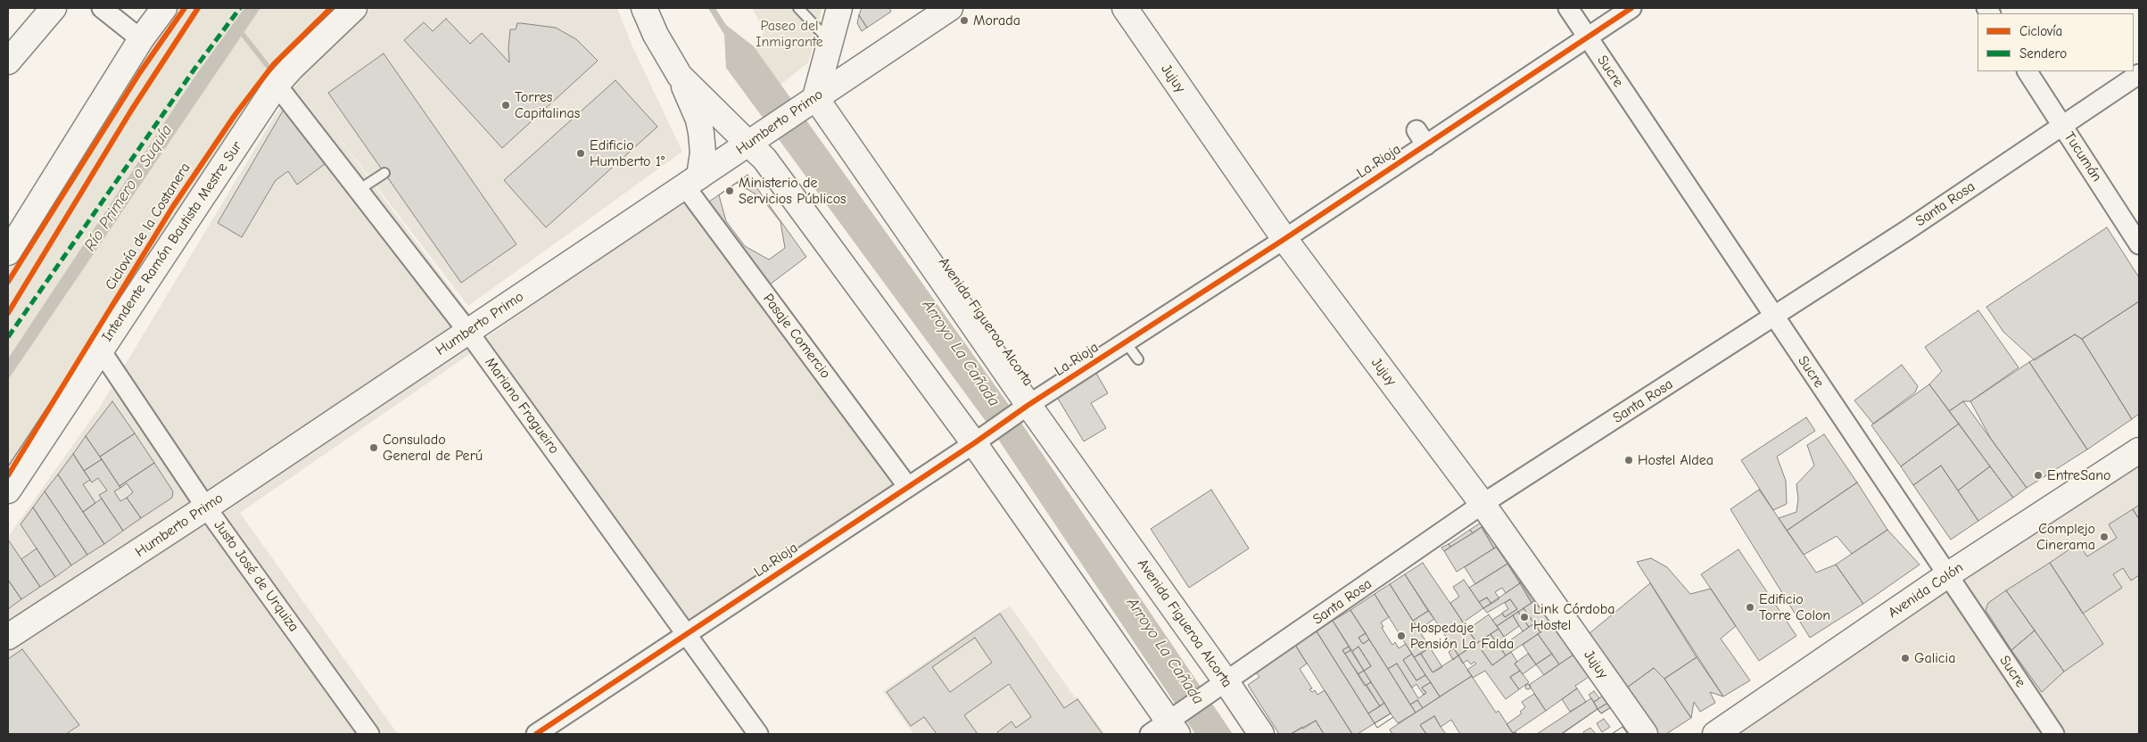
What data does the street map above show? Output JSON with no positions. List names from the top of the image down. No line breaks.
{"streets":{"main road":["Jujuy","Humberto Primo","Intendente Ramón Bautista Mestre Sur","Avenida Figueroa Alcorta","Avenida Colón"],"street":["Sucre","Tucumán","La Rioja","Santa Rosa","Pasaje Comercio","Mariano Fragueiro","Justo José de Urquiza"],"cycle path":["Ciclovía de la Costanera"]},"crossings":[["Sucre","La Rioja"],["Sucre","Santa Rosa"],["Sucre","Avenida Colón"],["Jujuy","La Rioja"],["Jujuy","Santa Rosa"],["Humberto Primo","Avenida Figueroa Alcorta"],["Humberto Primo","Pasaje Comercio"],["Humberto Primo","Mariano Fragueiro"],["Humberto Primo","Justo José de Urquiza"],["Tucumán","Santa Rosa"],["La Rioja","Avenida Figueroa Alcorta"],["La Rioja","Pasaje Comercio"],["La Rioja","Mariano Fragueiro"],["Santa Rosa","Avenida Figueroa Alcorta"],["Intendente Ramón Bautista Mestre Sur","Mariano Fragueiro"],["Intendente Ramón Bautista Mestre Sur","Justo José de Urquiza"]],"water":["Río Primero o Suquía","Arroyo La Cañada"],"parks":["Paseo del Inmigrante"],"places":["Morada","Torres Capitalinas","Edificio Humberto 1°","Ministerio de Servicios Públicos","Consulado General de Perú","Hostel Aldea","EntreSano","Complejo Cinerama","Edificio Torre Colon","Link Córdoba Hostel","Hospedaje Pensión La Falda","Galicia"],"legend":["Ciclovía","Sendero"]}
